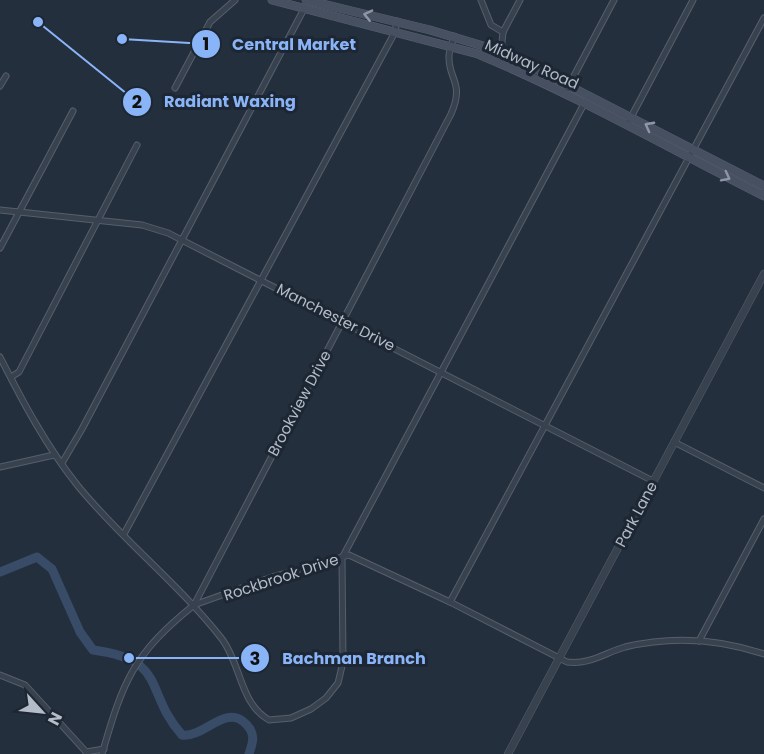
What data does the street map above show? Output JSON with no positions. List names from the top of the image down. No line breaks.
{"streets":{"main road":["Midway Road"],"street":["Manchester Drive","Brookview Drive","Park Lane","Rockbrook Drive"]},"crossings":[["Midway Road","Brookview Drive"],["Manchester Drive","Brookview Drive"],["Manchester Drive","Park Lane"],["Brookview Drive","Rockbrook Drive"],["Park Lane","Rockbrook Drive"]],"places":["Radiant Waxing","Central Market","Bachman Branch"],"north":"bottom right"}
